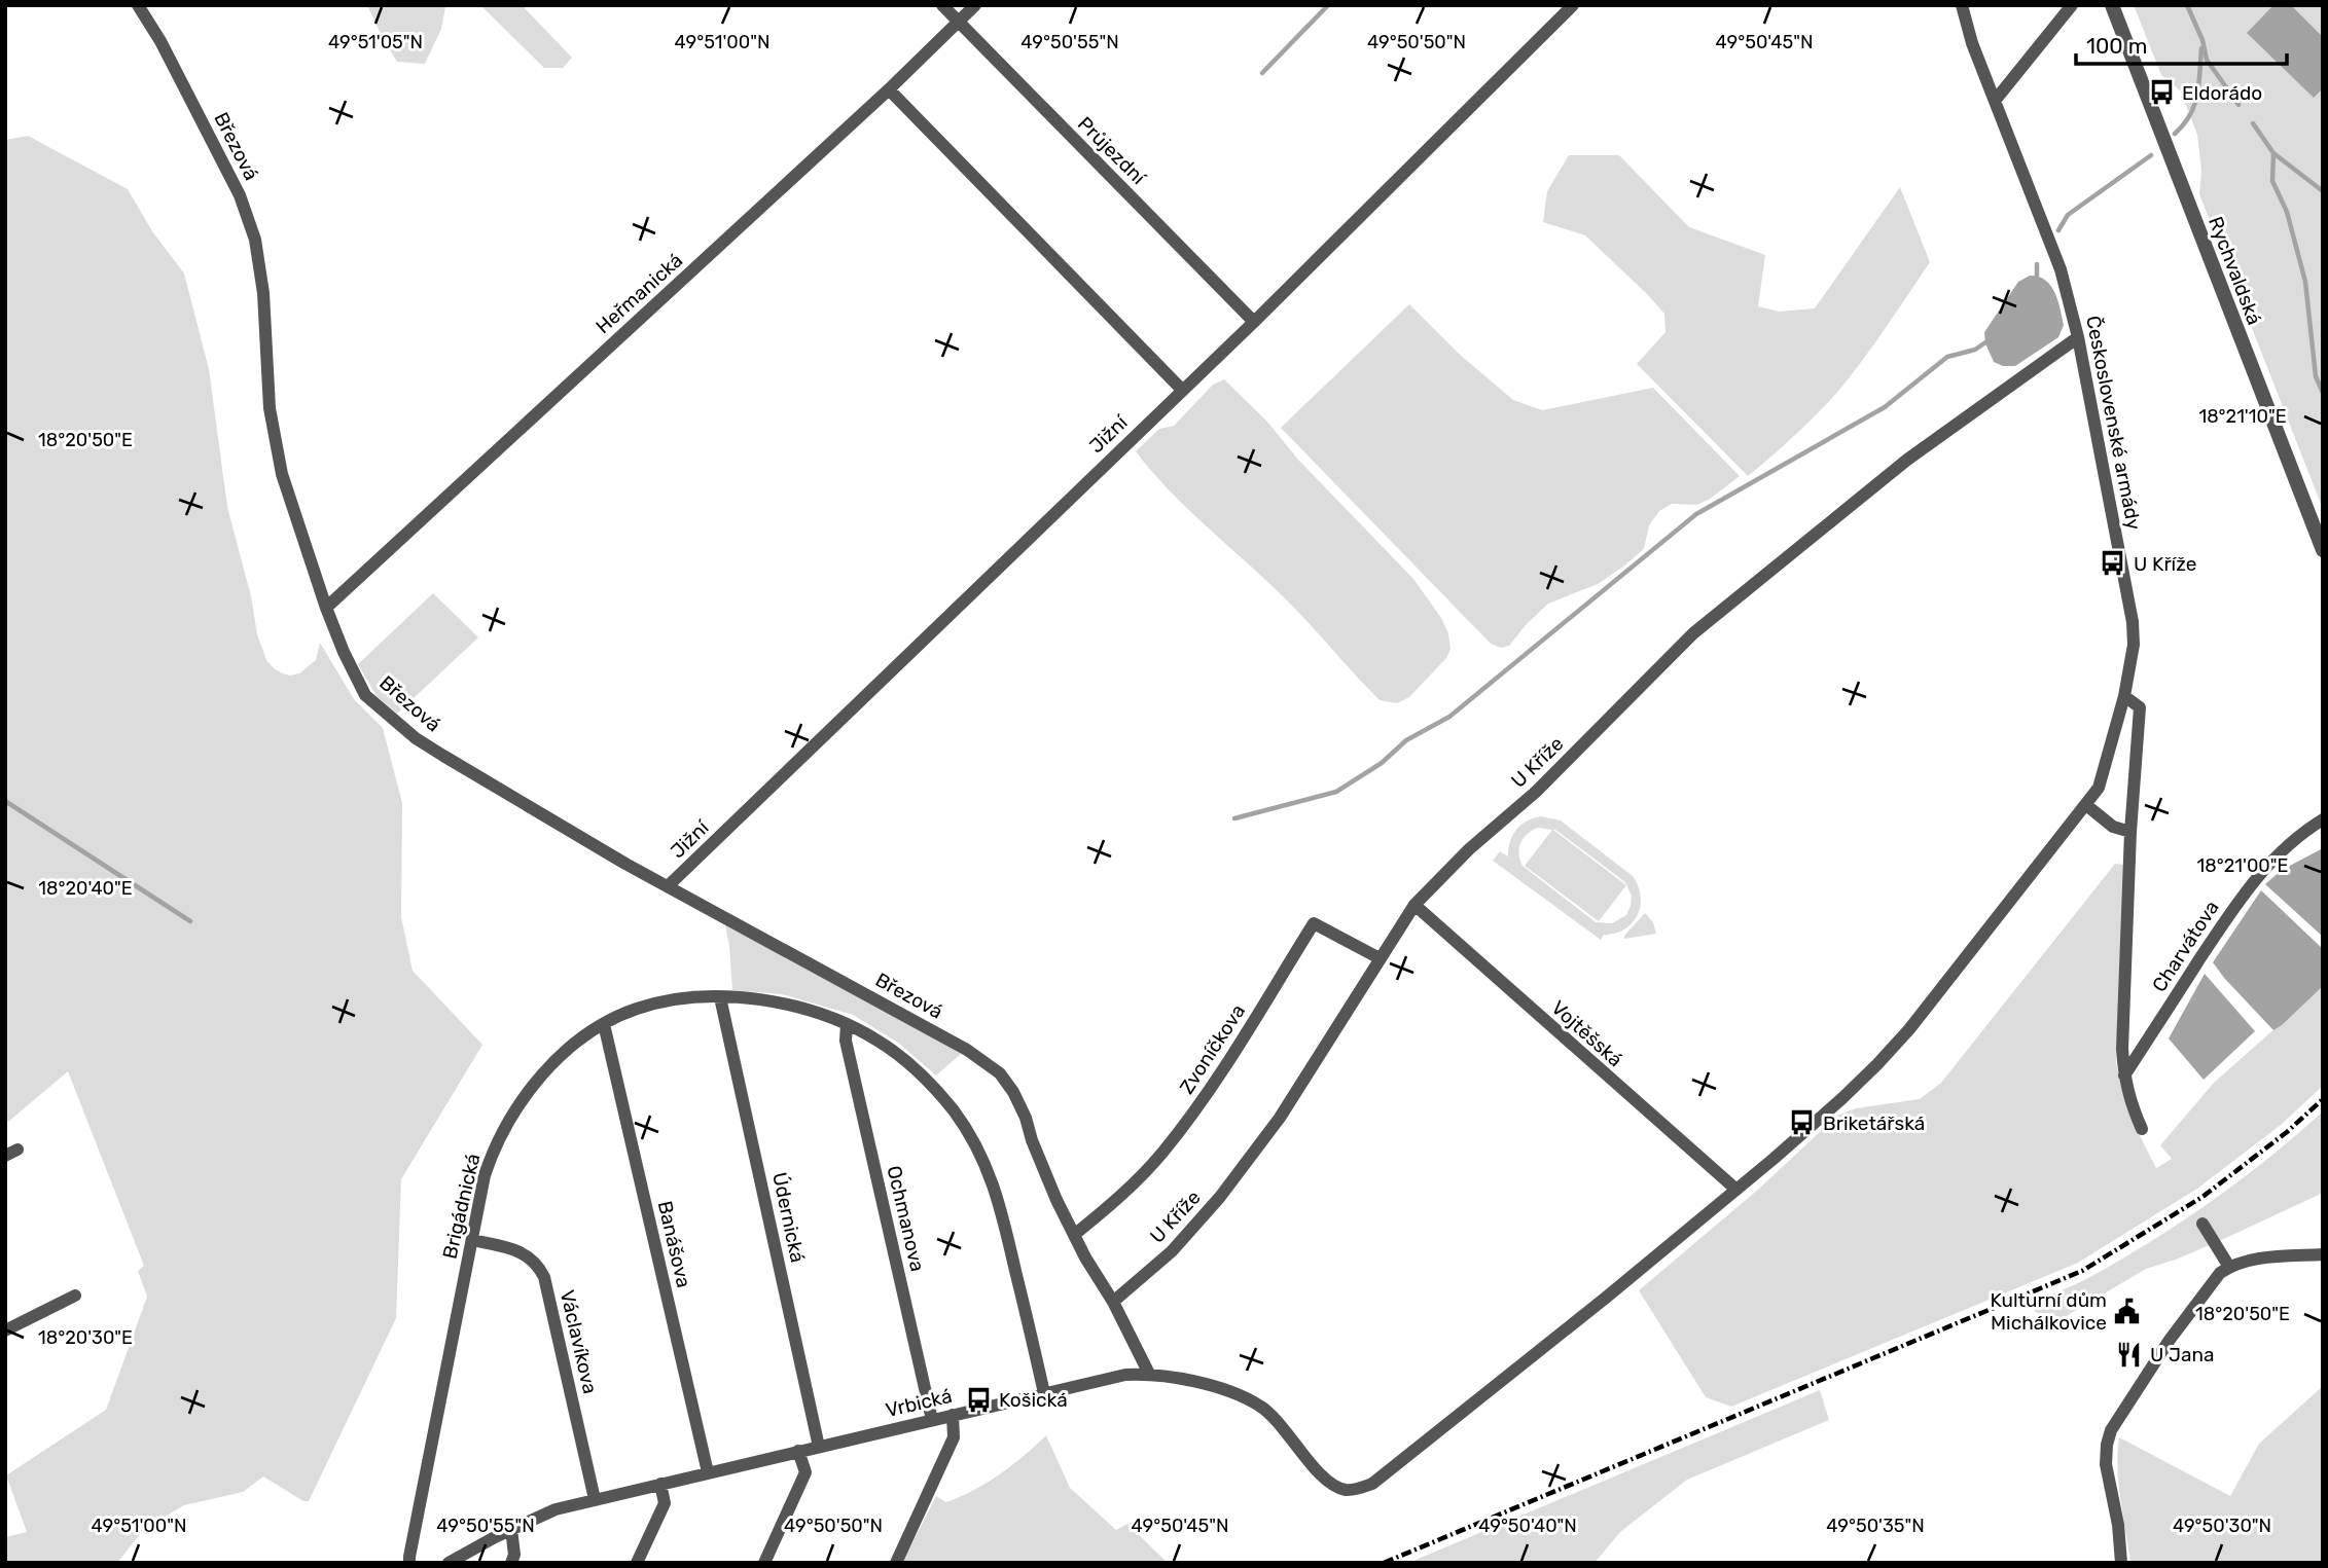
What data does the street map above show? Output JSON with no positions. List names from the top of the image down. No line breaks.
{"streets":{"street":["Březová","Průjezdní","Rychvaldská","Heřmanická","Československé armády","Jižní","U Kříže","Charvátova","Vojtěšská","Zvoníčkova","Brigádnická","Údernická","Ochmanova","Banášova","Václavíkova","Vrbická"]},"crossings":[["Březová","Heřmanická"],["Březová","Jižní"],["Březová","Zvoníčkova"],["Průjezdní","Heřmanická"],["Průjezdní","Jižní"],["Československé armády","U Kříže"],["U Kříže","Vojtěšská"],["U Kříže","Zvoníčkova"],["Vojtěšská","Vrbická"],["Brigádnická","Údernická"],["Brigádnická","Ochmanova"],["Brigádnická","Banášova"],["Brigádnická","Václavíkova"],["Brigádnická","Vrbická"],["Údernická","Vrbická"],["Ochmanova","Vrbická"],["Banášova","Vrbická"],["Václavíkova","Vrbická"]],"places":{"bus stop":["Eldorádo","U Kříže","Briketářská","Košická"],"public building":["Kulturní dům Michálkovice"],"restaurant":["U Jana"]},"scale_bar":"100 m","coordinates":["49°51'05\"N","49°51'00\"N","49°50'55\"N","49°50'50\"N","49°50'45\"N","18°21'10\"E","18°20'50\"E","18°21'00\"E","18°20'40\"E","18°20'30\"E","49°50'40\"N","49°50'35\"N","49°50'30\"N"]}
